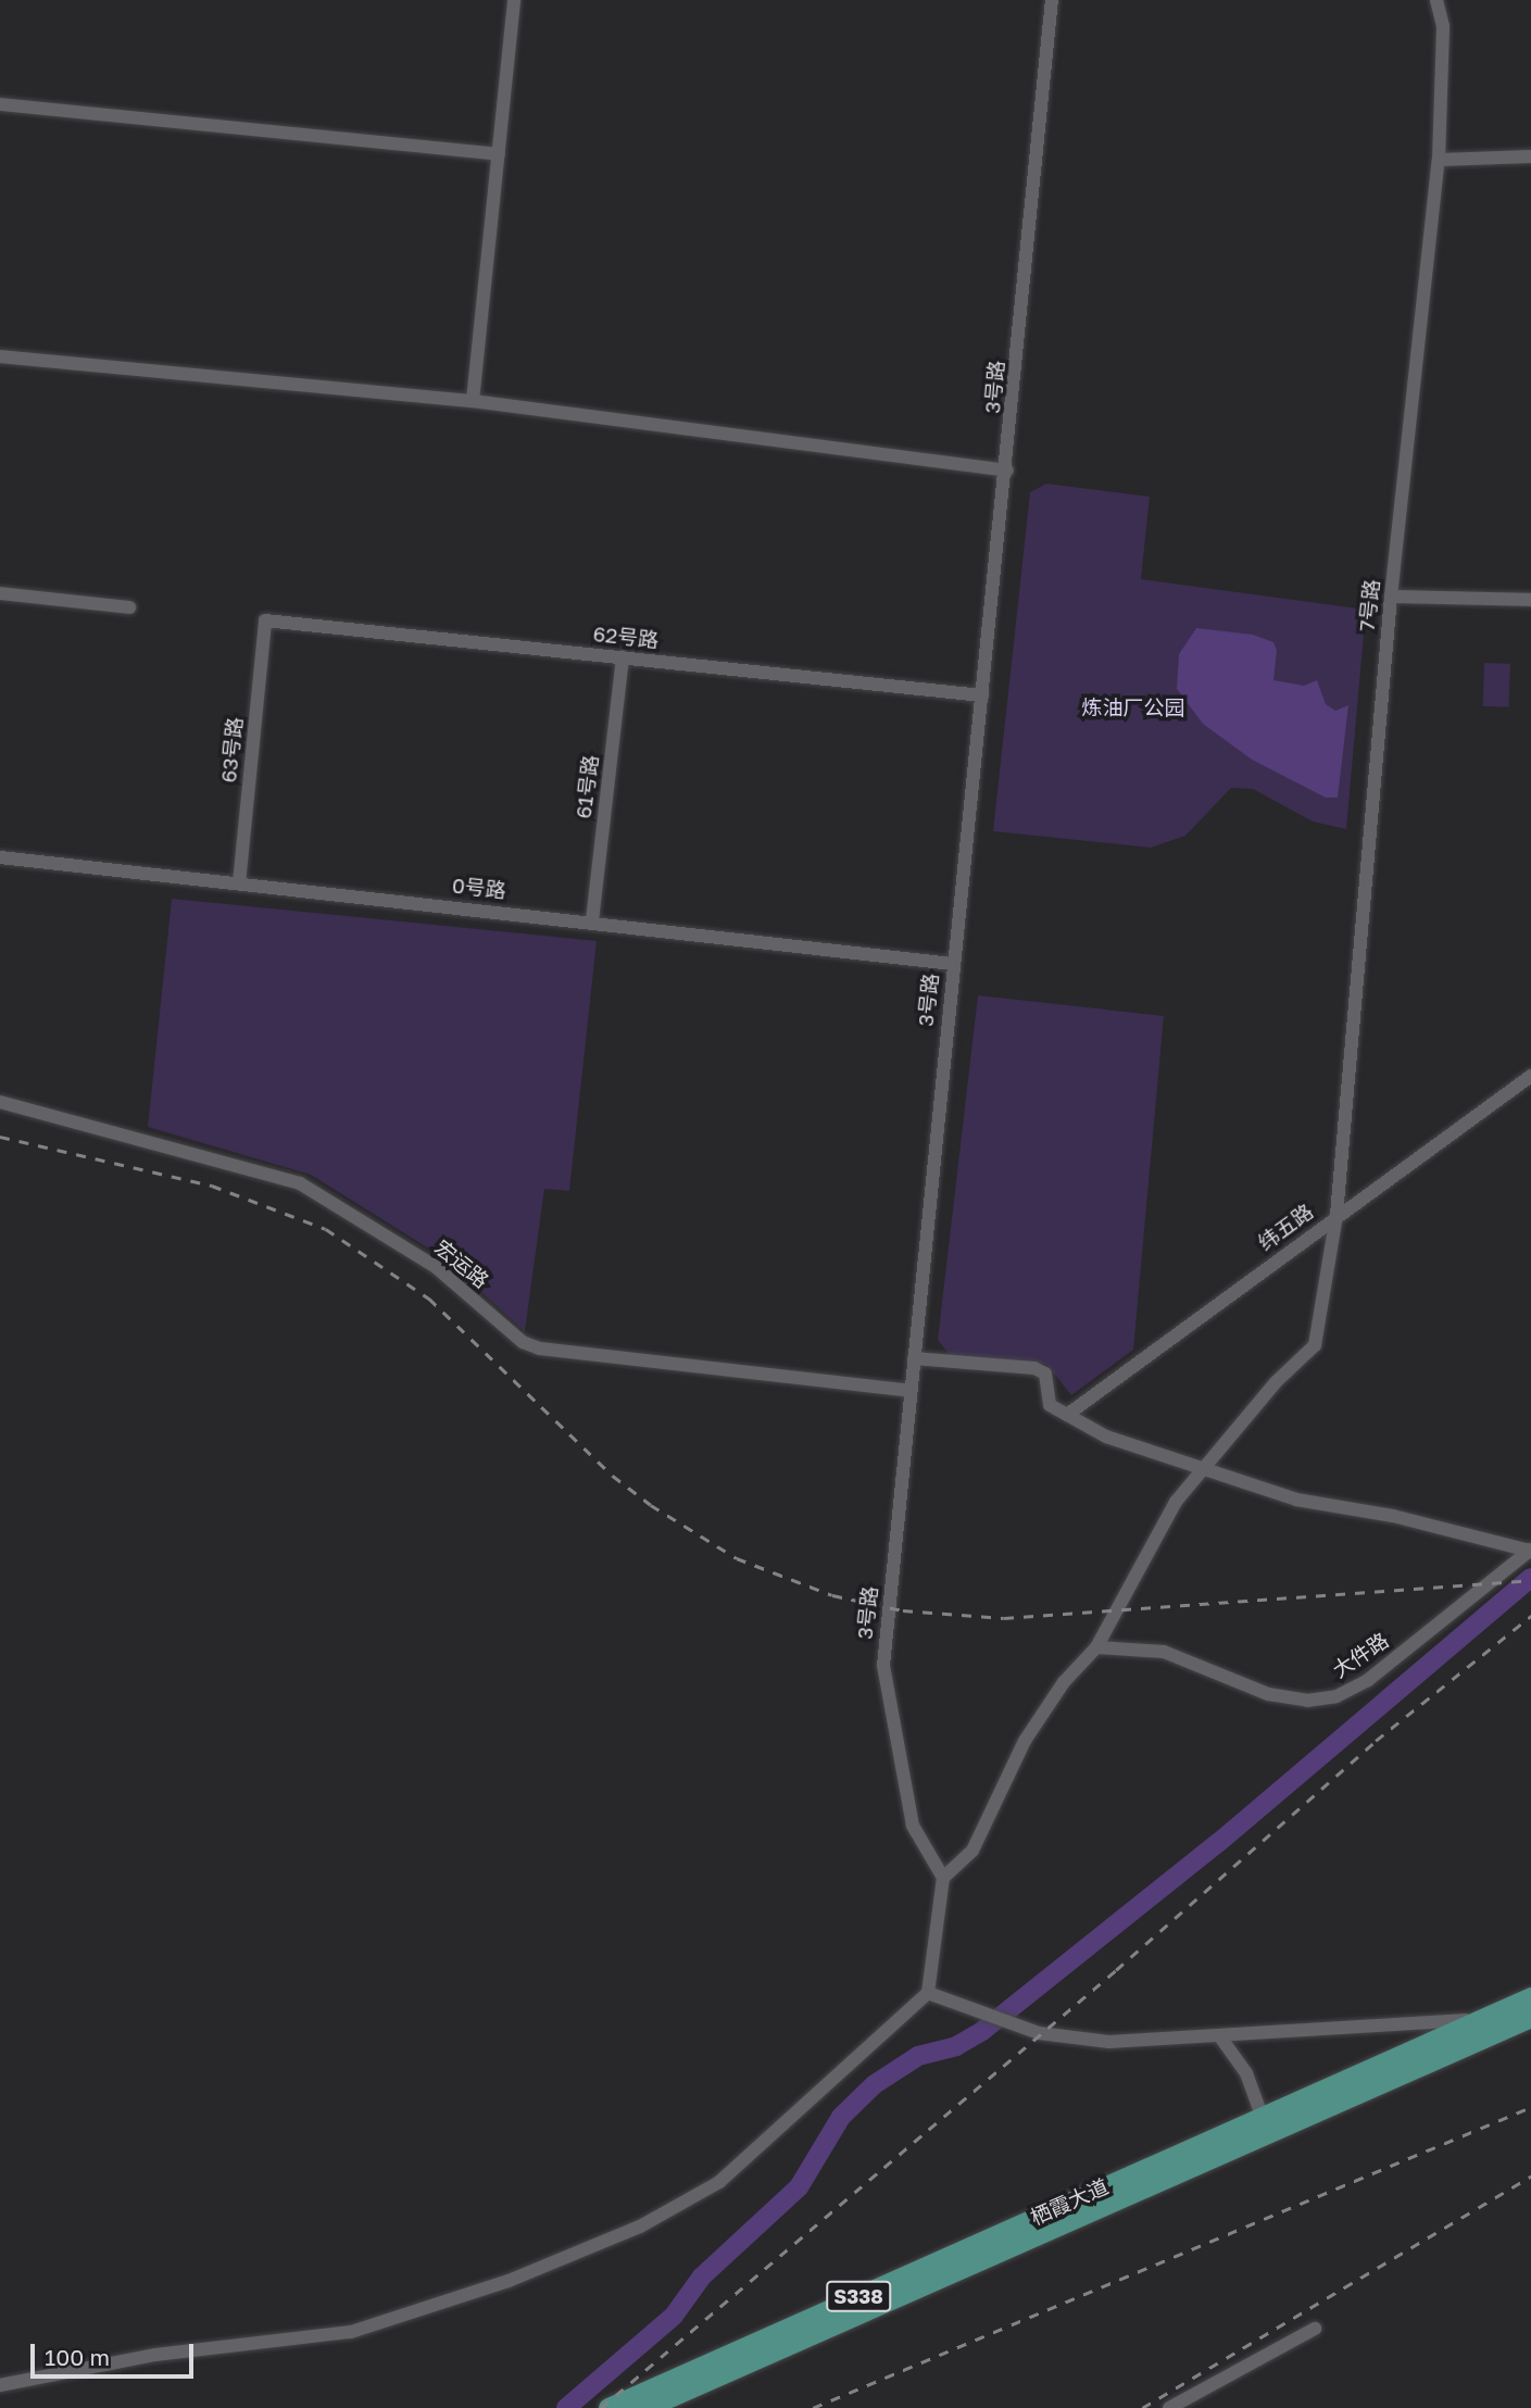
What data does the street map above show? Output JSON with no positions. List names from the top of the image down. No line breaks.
{"streets":{"main road":["栖霞大道","S338"],"street":["3号路","7号路","62号路","63号路","61号路","0号路","纬五路","宏运路","大件路"]},"crossings":[["3号路","7号路"],["3号路","62号路"],["3号路","0号路"],["3号路","宏运路"],["7号路","纬五路"],["7号路","大件路"],["62号路","63号路"],["62号路","61号路"],["63号路","0号路"],["61号路","0号路"]],"parks":["炼油厂公园"],"scale_bar":"100 m"}
